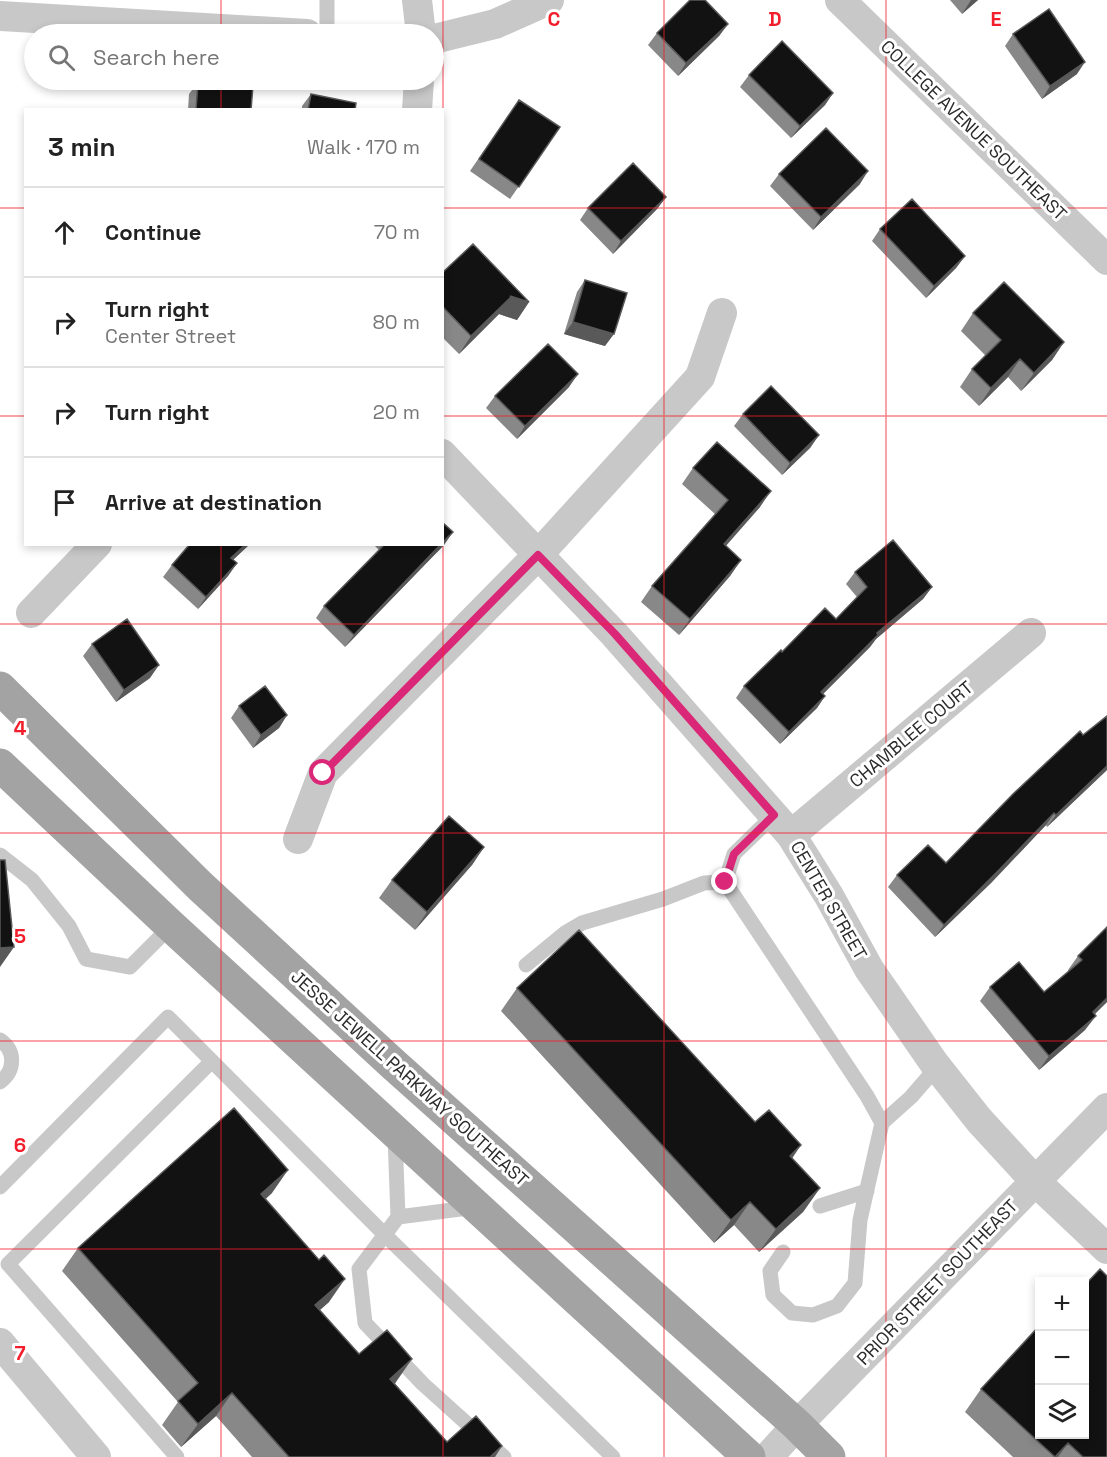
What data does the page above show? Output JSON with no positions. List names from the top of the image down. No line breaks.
{"streets":{"main road":["JESSE JEWELL PARKWAY SOUTHEAST"],"street":["COLLEGE AVENUE SOUTHEAST","CHAMBLEE COURT","CENTER STREET","PRIOR STREET SOUTHEAST"]},"crossings":[["CHAMBLEE COURT","CENTER STREET"],["CENTER STREET","PRIOR STREET SOUTHEAST"],["JESSE JEWELL PARKWAY SOUTHEAST","PRIOR STREET SOUTHEAST"]],"page":{"search":"Search here","heading":["3 min","Walk · 170 m"],"list":[["Continue","70 m"],["Turn right","Center Street","80 m"],["Turn right","20 m"],"Arrive at destination"],"map_buttons":["+","−"]},"grid":{"columns":["C","D","E"],"rows":["4","5","6","7"]}}
